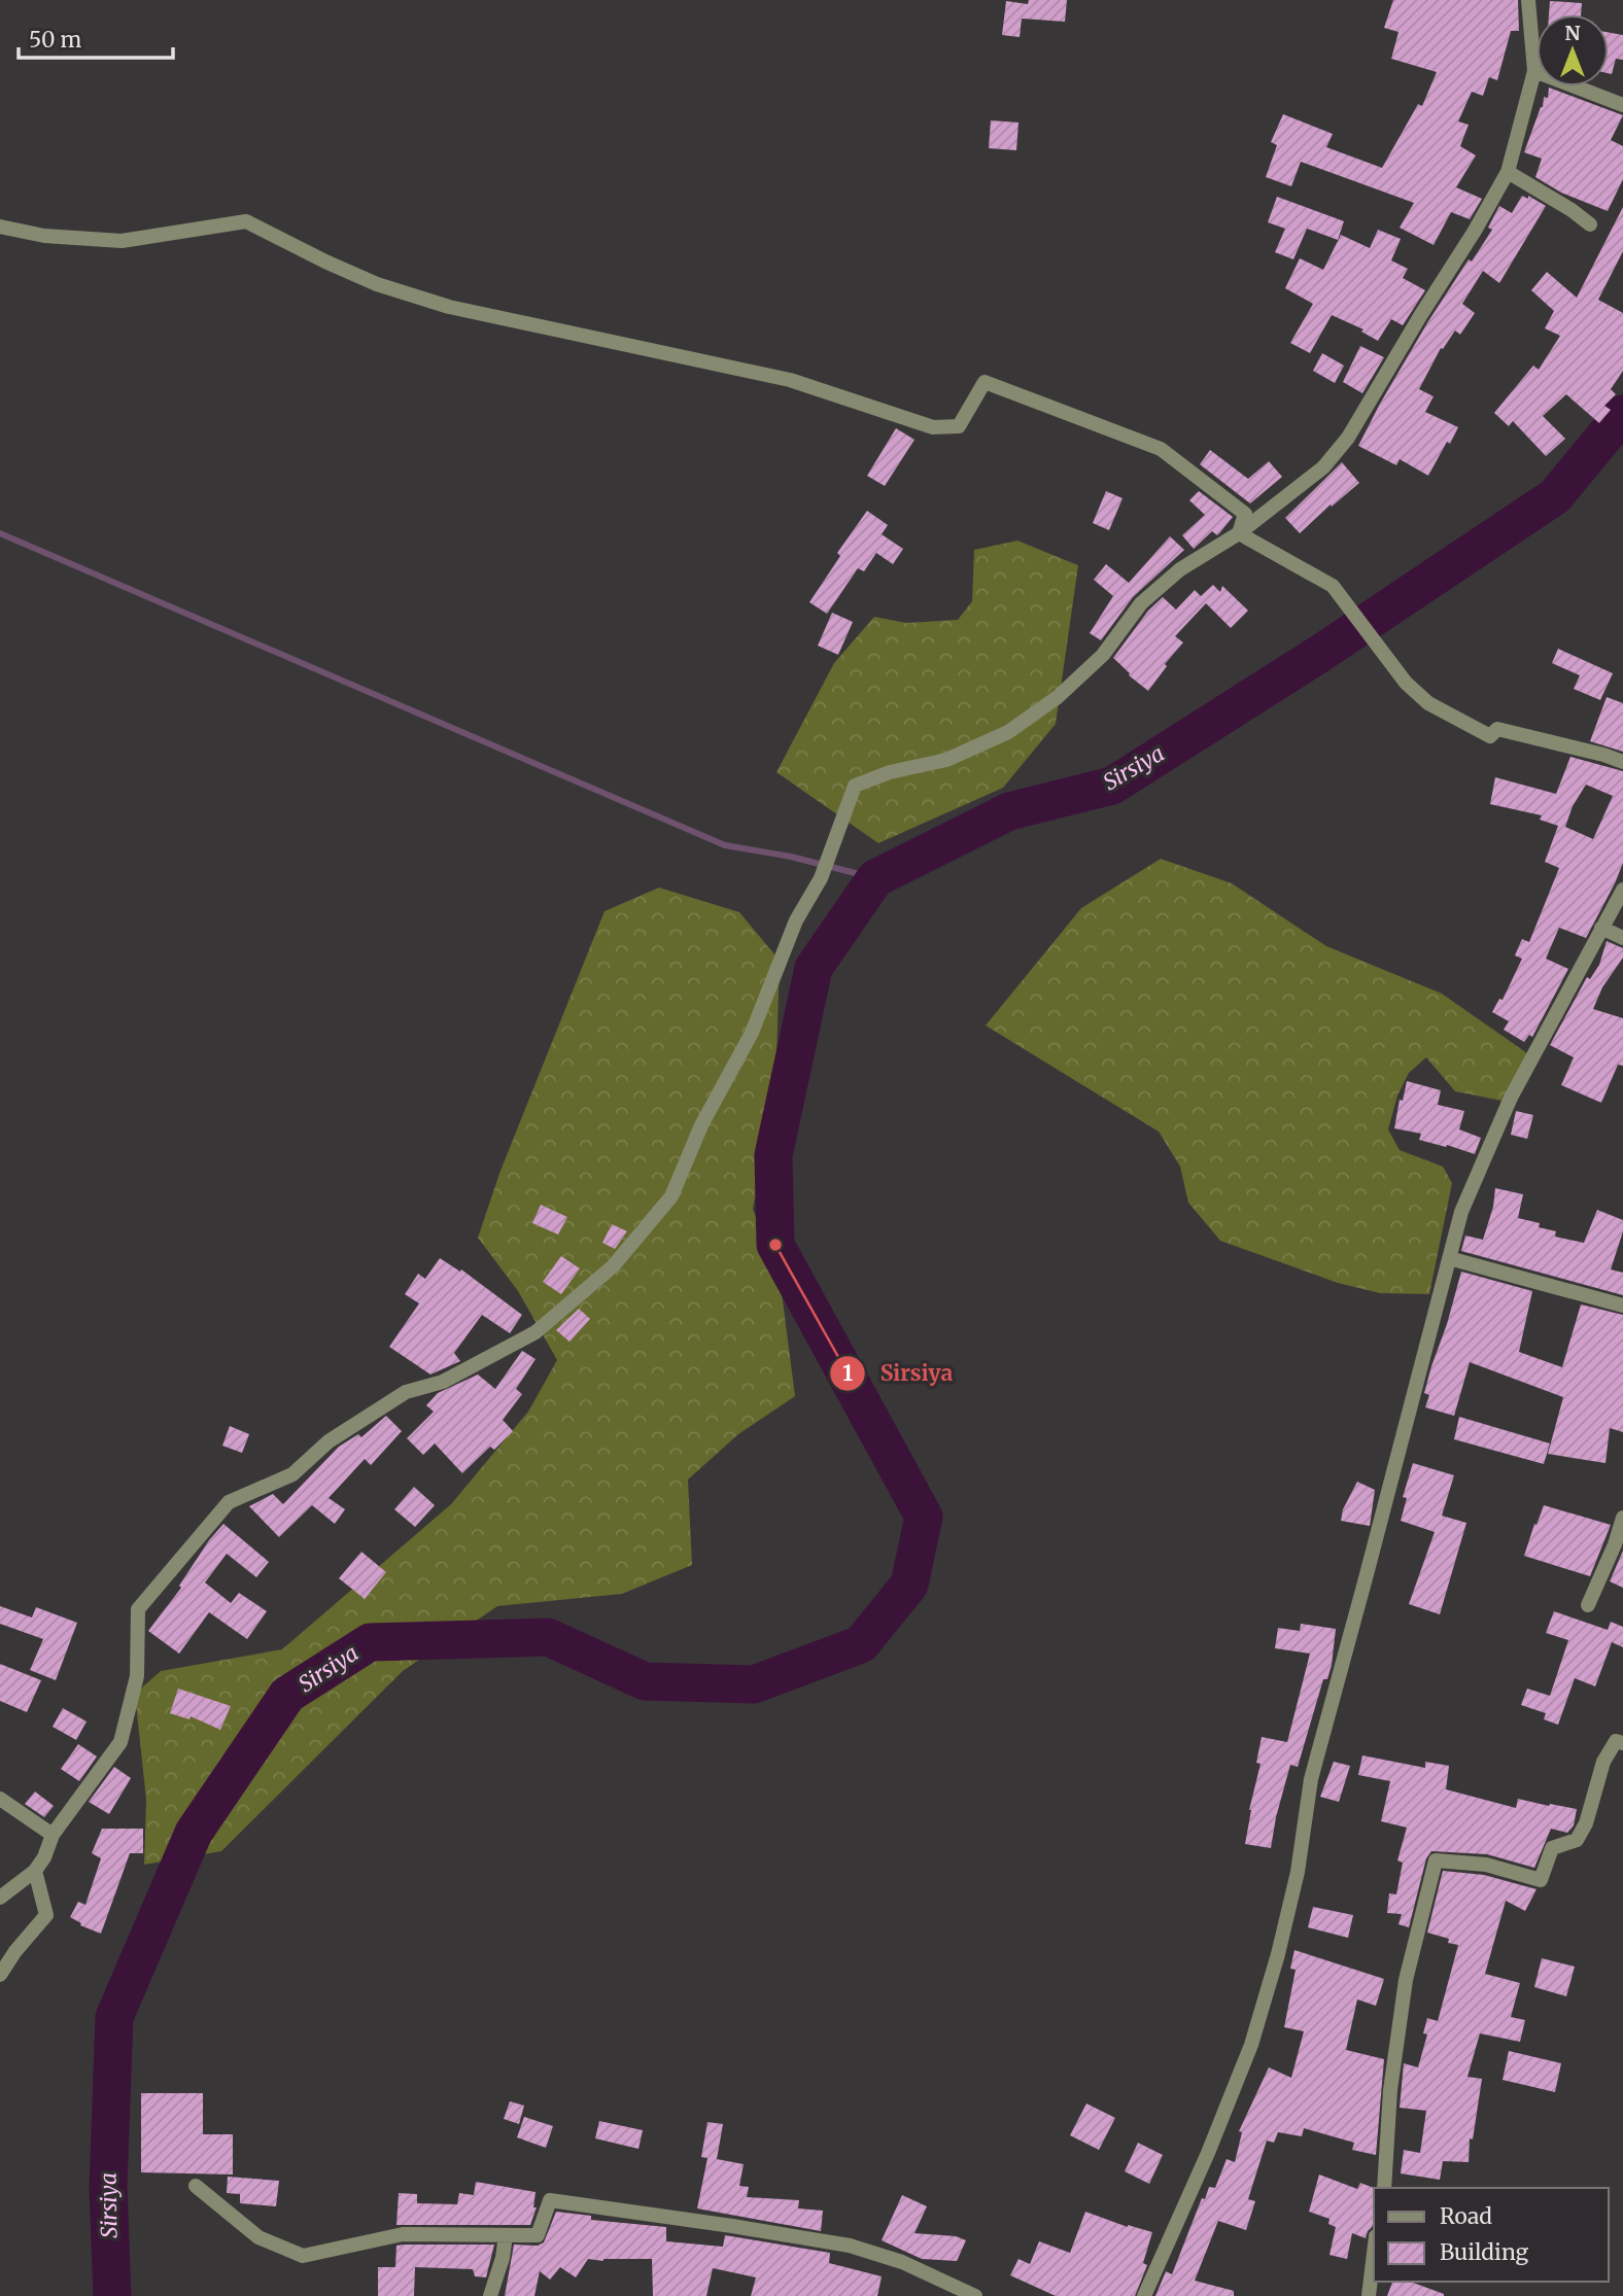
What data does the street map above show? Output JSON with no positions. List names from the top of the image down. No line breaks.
{"water":["Sirsiya"],"places":["Sirsiya"],"legend":["Road","Building"],"scale_bar":"50 m","north":"top"}
